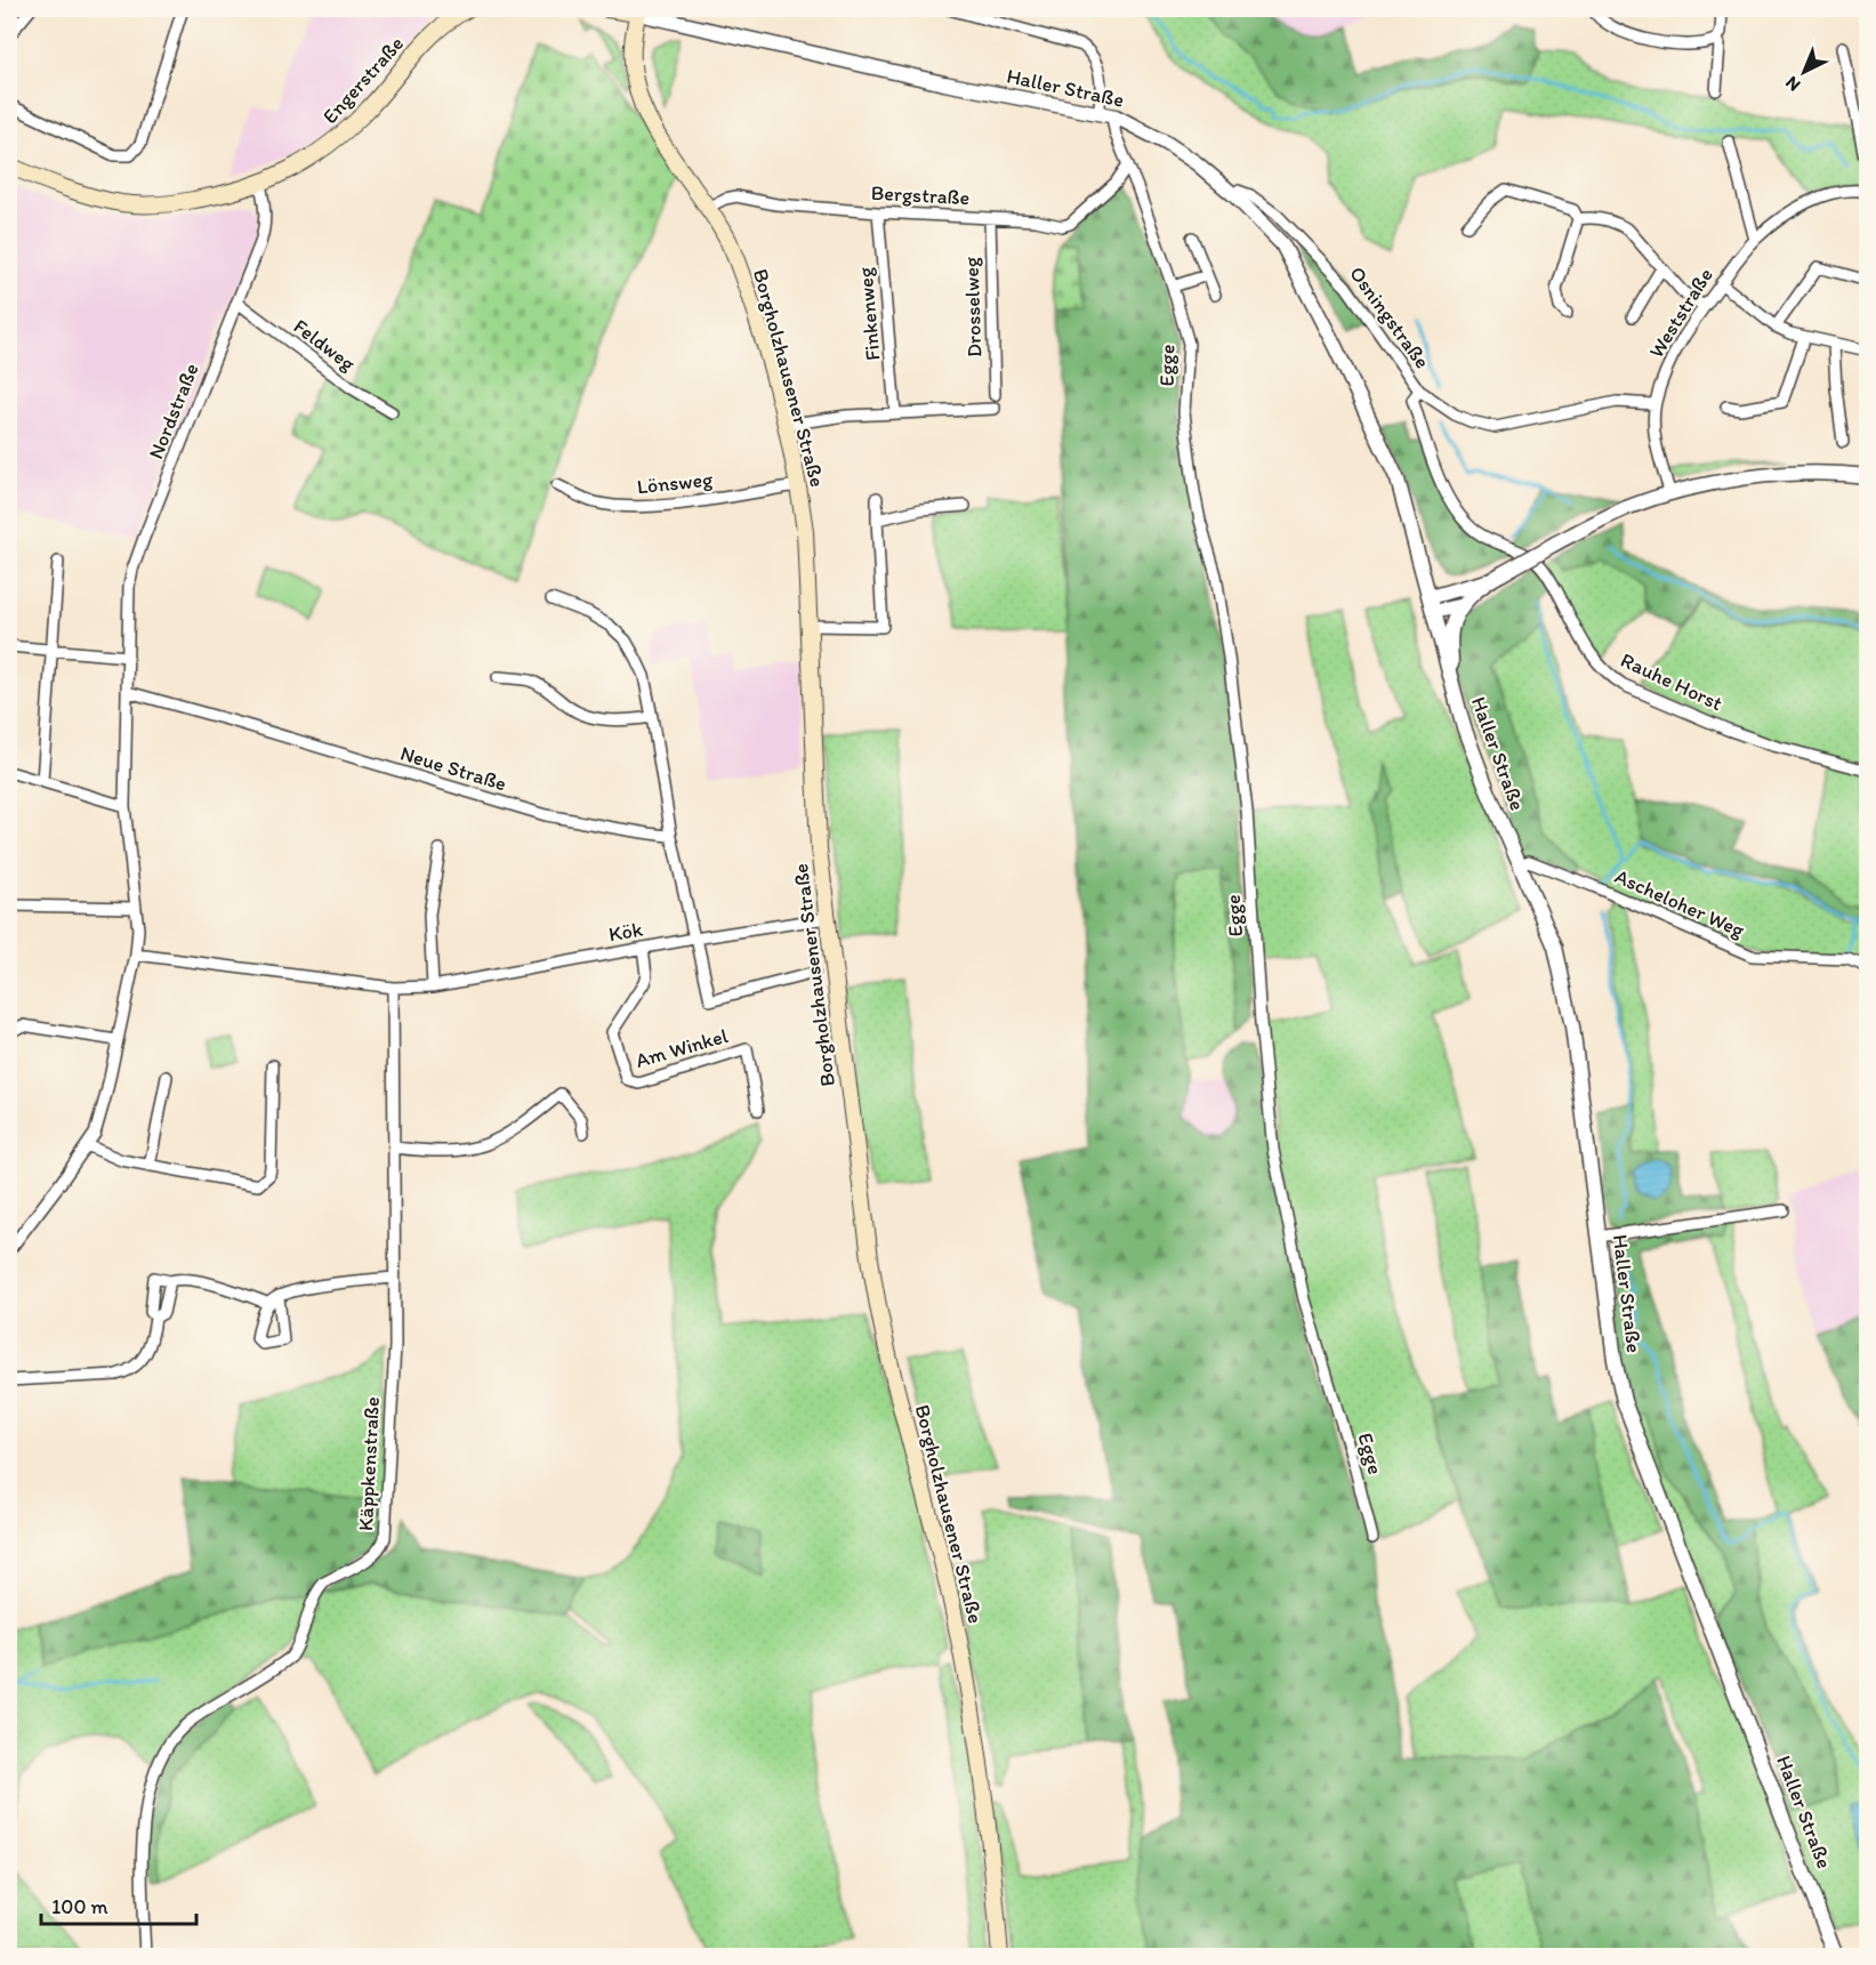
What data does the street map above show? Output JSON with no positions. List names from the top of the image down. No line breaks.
{"streets":{"main road":["Engerstraße","Borgholzhausener Straße"],"street":["Haller Straße","Bergstraße","Drosselweg","Weststraße","Finkenweg","Osningstraße","Feldweg","Egge","Nordstraße","Lönsweg","Rauhe Horst","Neue Straße","Ascheloher Weg","Kök","Am Winkel","Käppkenstraße"]},"crossings":[["Engerstraße","Nordstraße"],["Haller Straße","Osningstraße"],["Haller Straße","Egge"],["Haller Straße","Borgholzhausener Straße"],["Haller Straße","Ascheloher Weg"],["Bergstraße","Drosselweg"],["Bergstraße","Finkenweg"],["Bergstraße","Egge"],["Bergstraße","Borgholzhausener Straße"],["Weststraße","Osningstraße"],["Osningstraße","Rauhe Horst"],["Feldweg","Nordstraße"],["Borgholzhausener Straße","Lönsweg"],["Borgholzhausener Straße","Kök"],["Nordstraße","Neue Straße"],["Nordstraße","Kök"],["Kök","Am Winkel"],["Kök","Käppkenstraße"]],"scale_bar":"100 m","north":"bottom left"}
